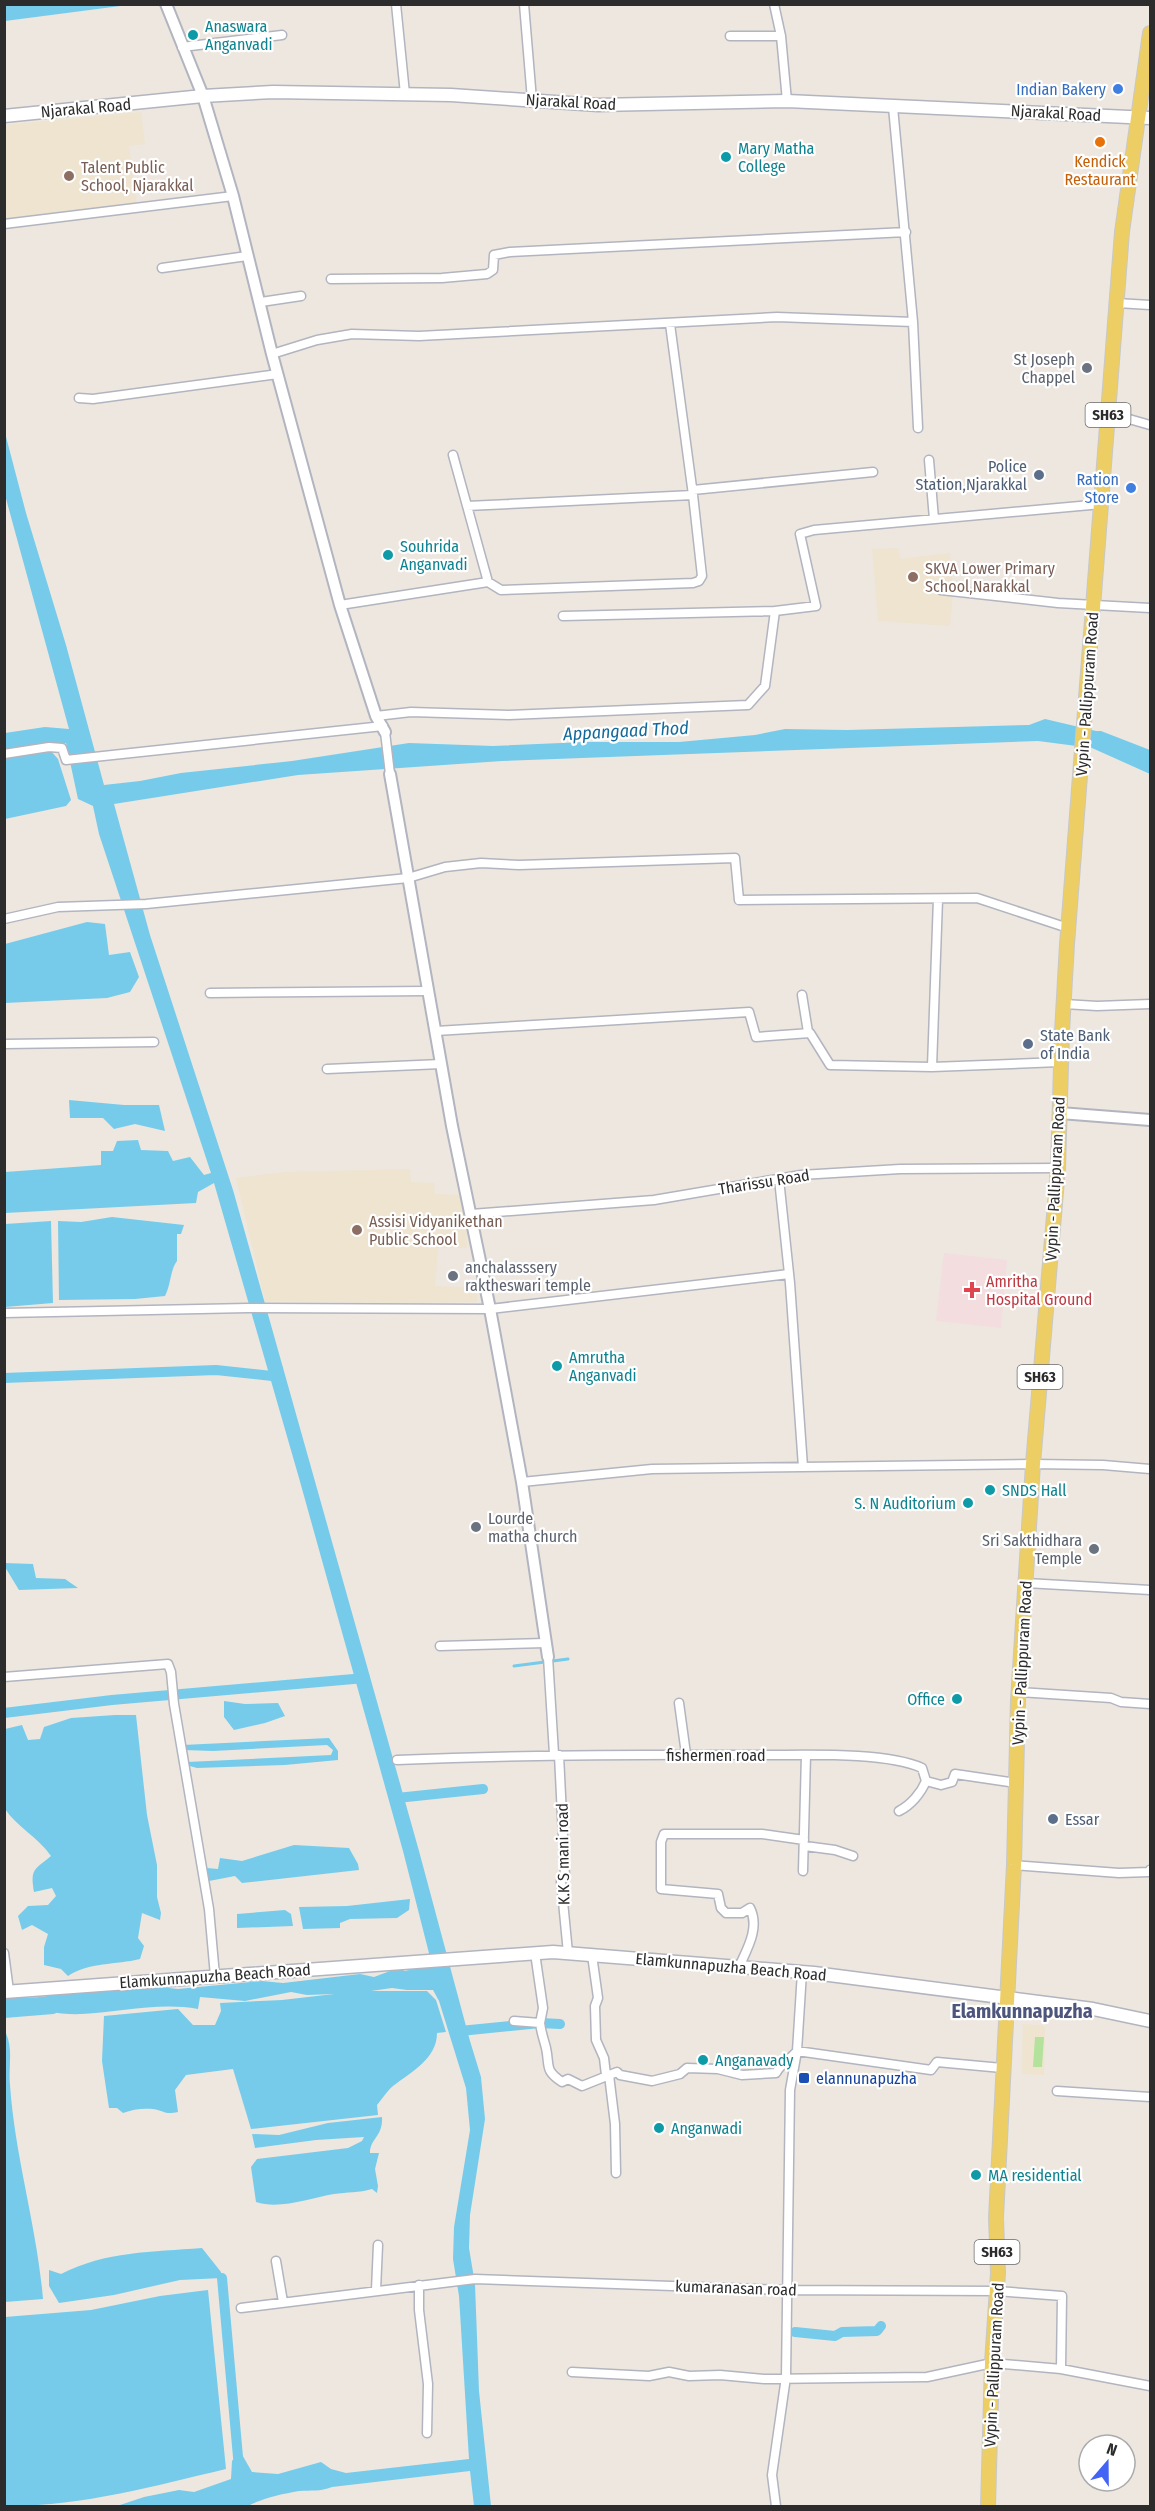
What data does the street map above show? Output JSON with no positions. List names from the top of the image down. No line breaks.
{"streets":{"main road":["Njarakal Road","SH63","Vypin - Pallippuram Road","Elamkunnapuzha Beach Road"],"street":["Tharissu Road","fishermen road","K.K S mani road","kumaranasan road"]},"crossings":[["Njarakal Road","Vypin - Pallippuram Road"],["Vypin - Pallippuram Road","Tharissu Road"],["Vypin - Pallippuram Road","Elamkunnapuzha Beach Road"],["Vypin - Pallippuram Road","kumaranasan road"],["fishermen road","K.K S mani road"],["K.K S mani road","Elamkunnapuzha Beach Road"]],"districts":["Elamkunnapuzha"],"water":["Appangaad Thod"],"places":{"other":["Anaswara Anganvadi","Indian Bakery","Kendick Restaurant","Mary Matha College","Talent Public School, Njarakkal","St Joseph Chappel","Police Station,Njarakkal","Ration Store","Souhrida Anganvadi","SKVA Lower Primary School,Narakkal","State Bank of India","Assisi Vidyanikethan Public School","anchalasssery raktheswari temple","Amrutha Anganvadi","SNDS Hall","S. N Auditorium","Lourde matha church","Sri Sakthidhara Temple","Office","Essar","Anganavady","Anganwadi","MA residential"],"health":["Amritha Hospital Ground"],"transit":["elannunapuzha"]},"north":"top"}
